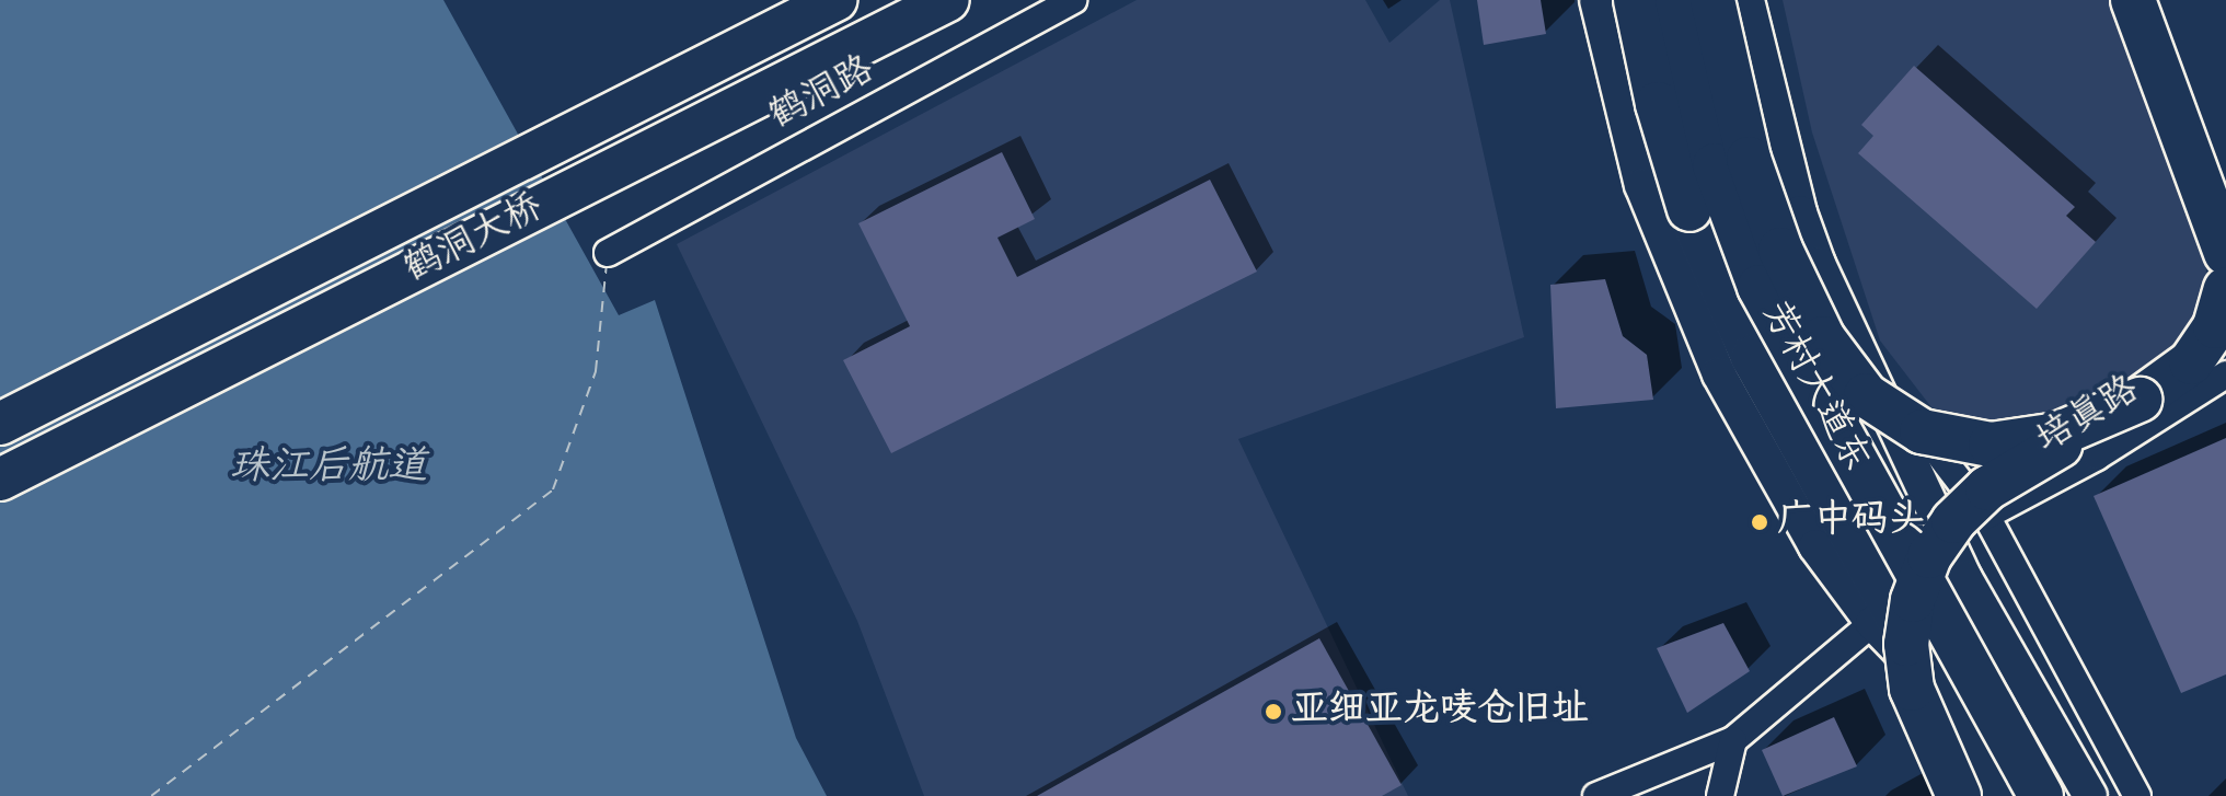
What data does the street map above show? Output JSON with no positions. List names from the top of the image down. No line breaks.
{"streets":{"highway":["芳村大道东"],"main road":["鹤洞大桥"],"street":["鹤洞路","培真路"]},"water":["珠江后航道"],"places":["广中码头","亚细亚龙唛仓旧址"]}
